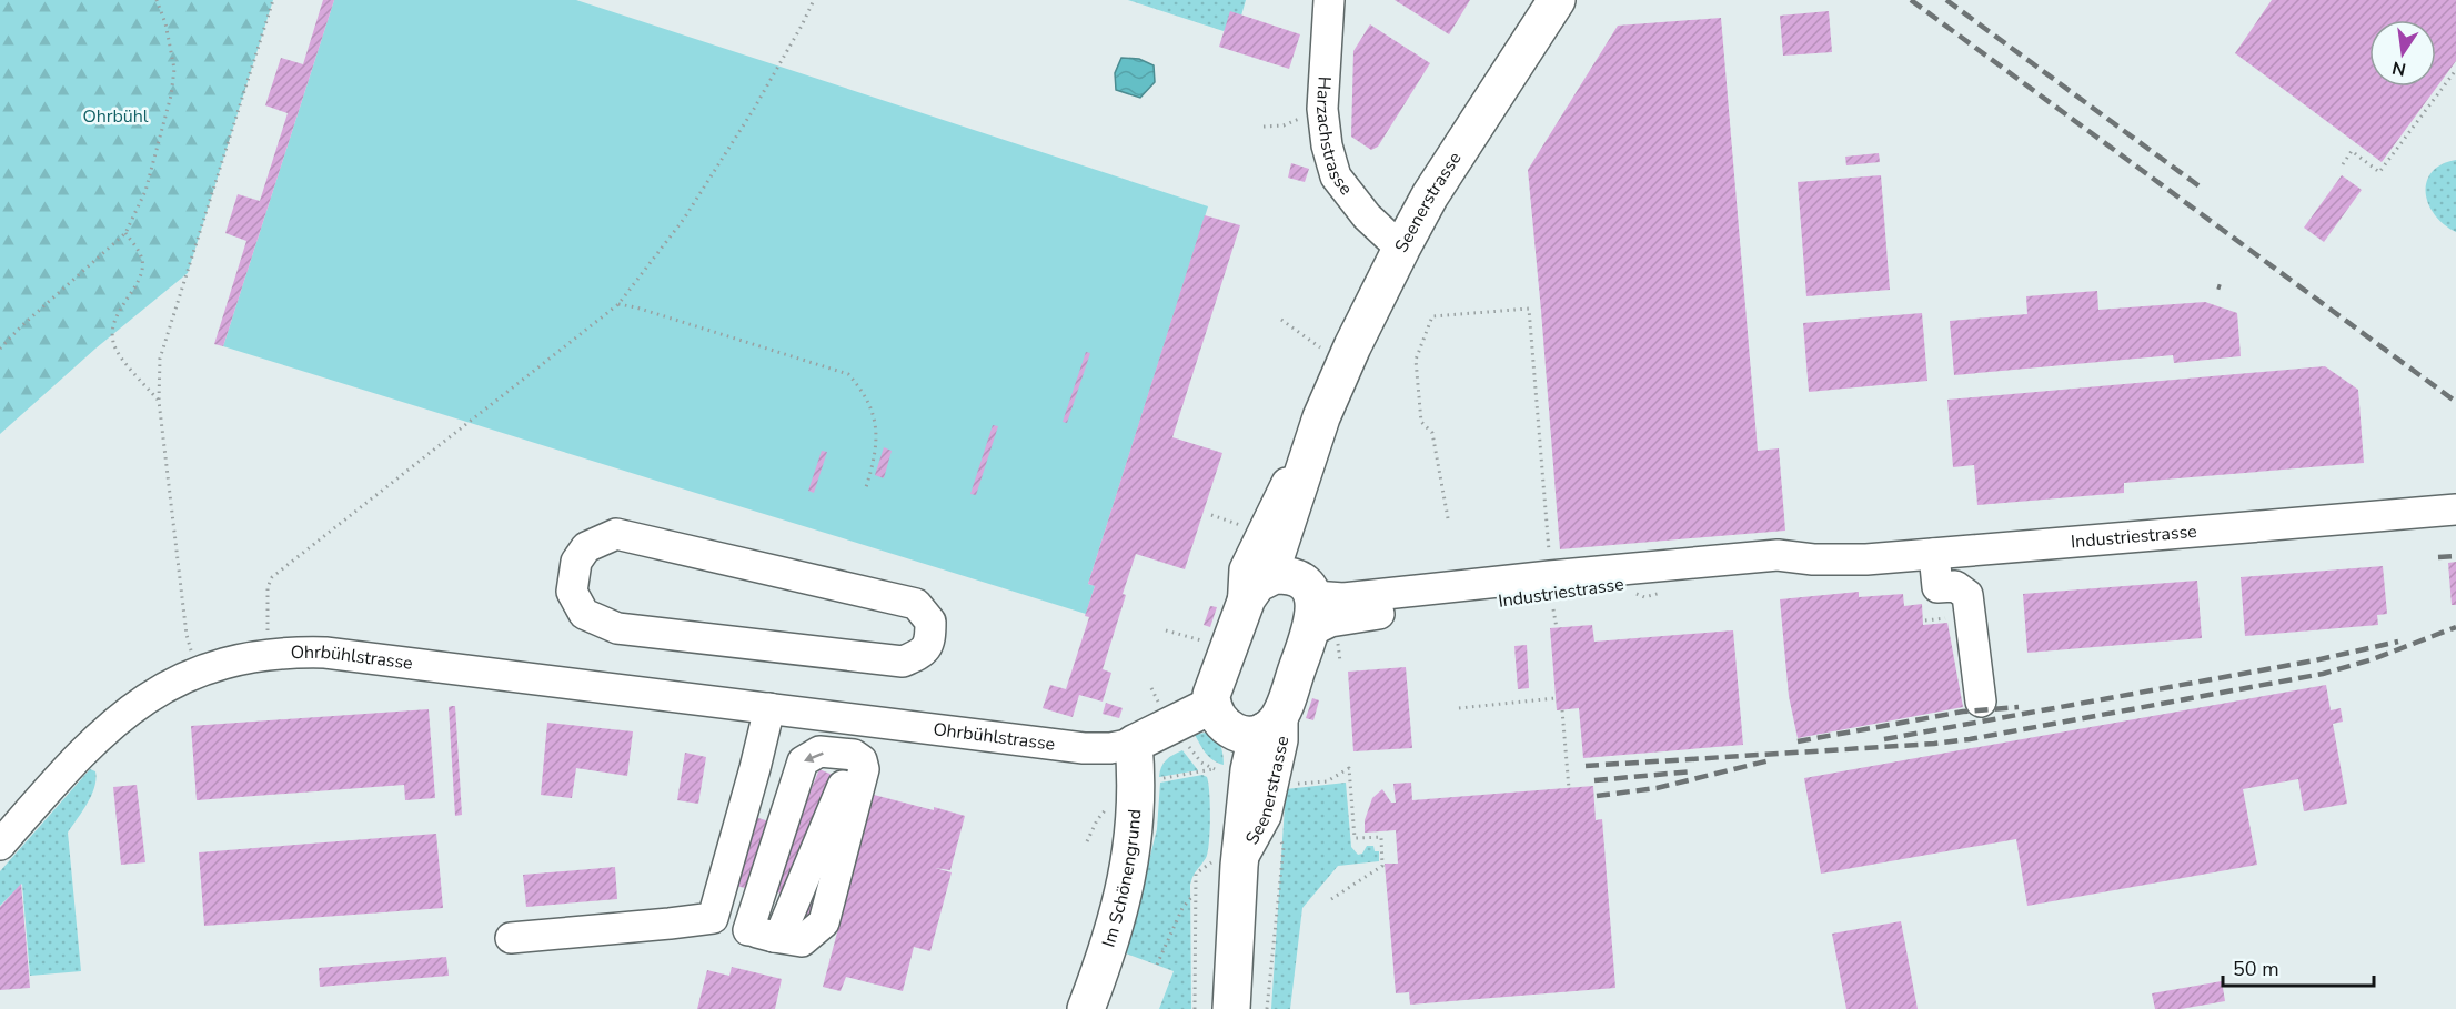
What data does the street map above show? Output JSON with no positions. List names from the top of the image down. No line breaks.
{"streets":{"main road":["Seenerstrasse","Ohrbühlstrasse","Im Schönengrund"],"street":["Harzachstrasse","Industriestrasse"]},"crossings":[["Harzachstrasse","Seenerstrasse"],["Seenerstrasse","Industriestrasse"],["Seenerstrasse","Ohrbühlstrasse"],["Ohrbühlstrasse","Im Schönengrund"]],"parks":["Ohrbühl"],"scale_bar":"50 m","north":"bottom"}
